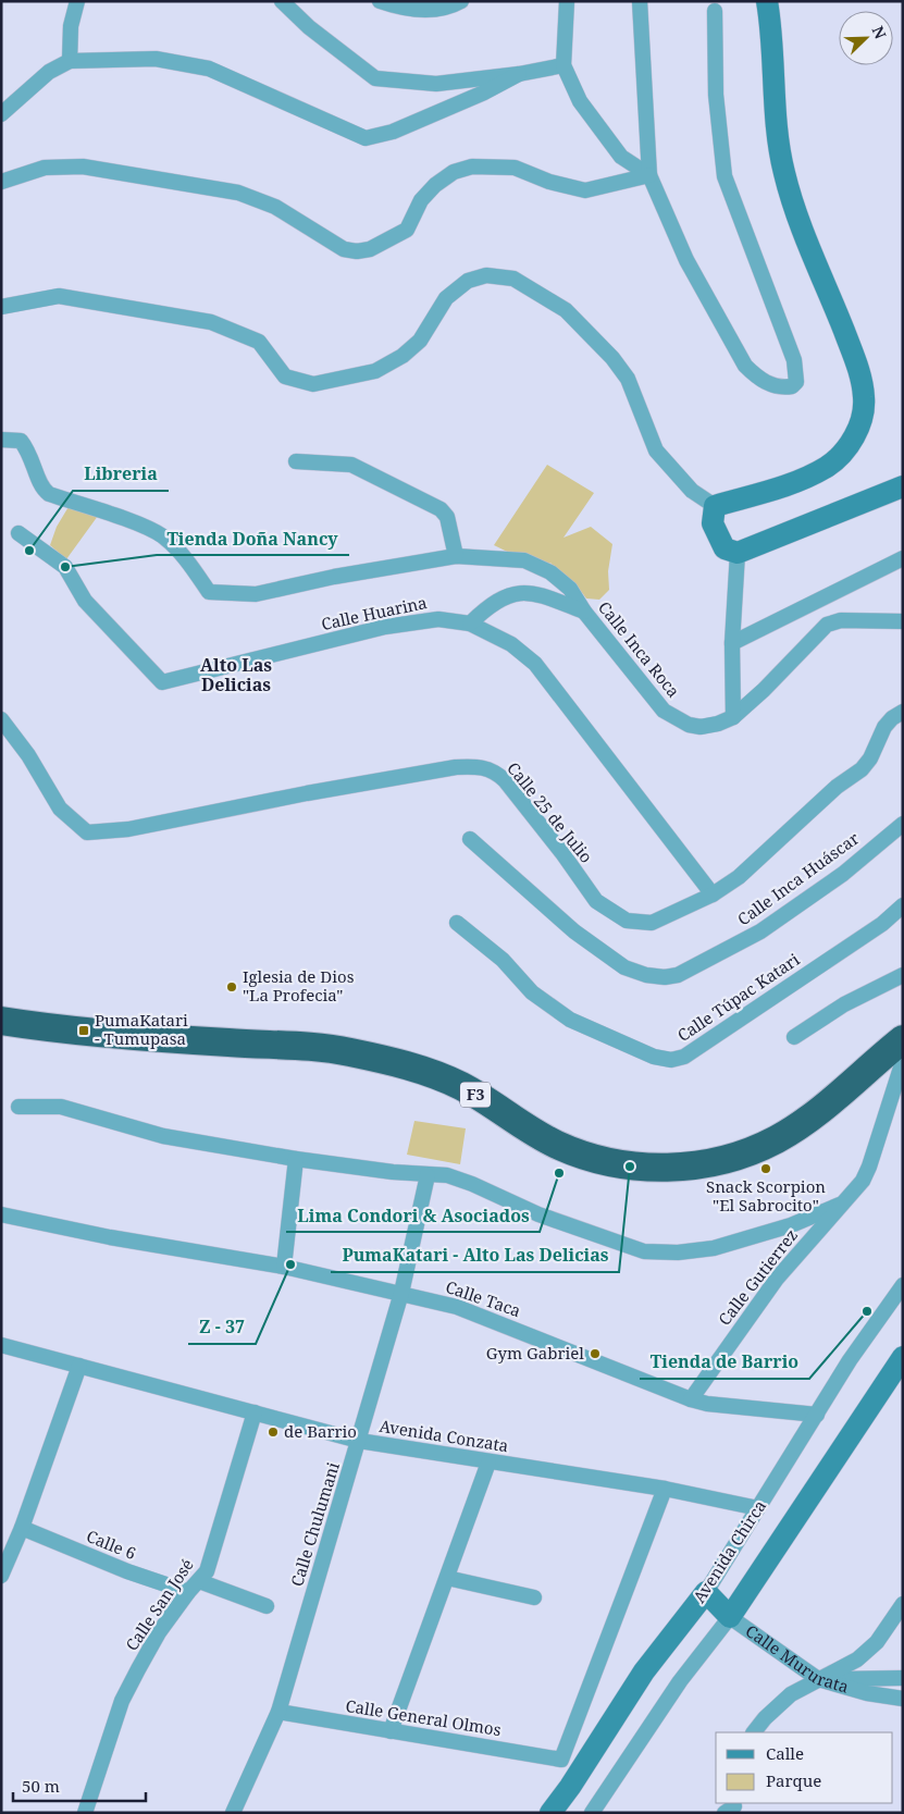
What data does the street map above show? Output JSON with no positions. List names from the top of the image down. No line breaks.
{"streets":{"highway":["F3"],"street":["Calle Huarina","Calle Inca Roca","Calle 25 de Julio","Calle Inca Huáscar","Calle Túpac Katari","Calle Gutierrez","Calle Taca","Avenida Conzata","Calle Chulumani","Calle 6","Avenida Chirca","Calle San José","Calle Mururata","Calle General Olmos"]},"crossings":[["Calle Huarina","Calle 25 de Julio"],["Calle Gutierrez","Calle Taca"],["Calle Taca","Calle Chulumani"],["Calle Taca","Avenida Chirca"],["Avenida Conzata","Calle Chulumani"],["Avenida Conzata","Avenida Chirca"],["Avenida Conzata","Calle San José"],["Avenida Conzata","Calle General Olmos"],["Calle Chulumani","Calle General Olmos"],["Calle 6","Calle San José"],["Avenida Chirca","Calle Mururata"]],"districts":["Alto Las Delicias"],"places":{"other":["Libreria","Tienda Doña Nancy","Iglesia de Dios \"La Profecia\"","PumaKatari - Alto Las Delicias","Snack Scorpion \"El Sabrocito\"","Lima Condori & Asociados","Z - 37","Tienda de Barrio","Gym Gabriel","de Barrio"],"transit":["PumaKatari - Tumupasa"]},"legend":["Calle","Parque"],"scale_bar":"50 m","north":"top right"}
